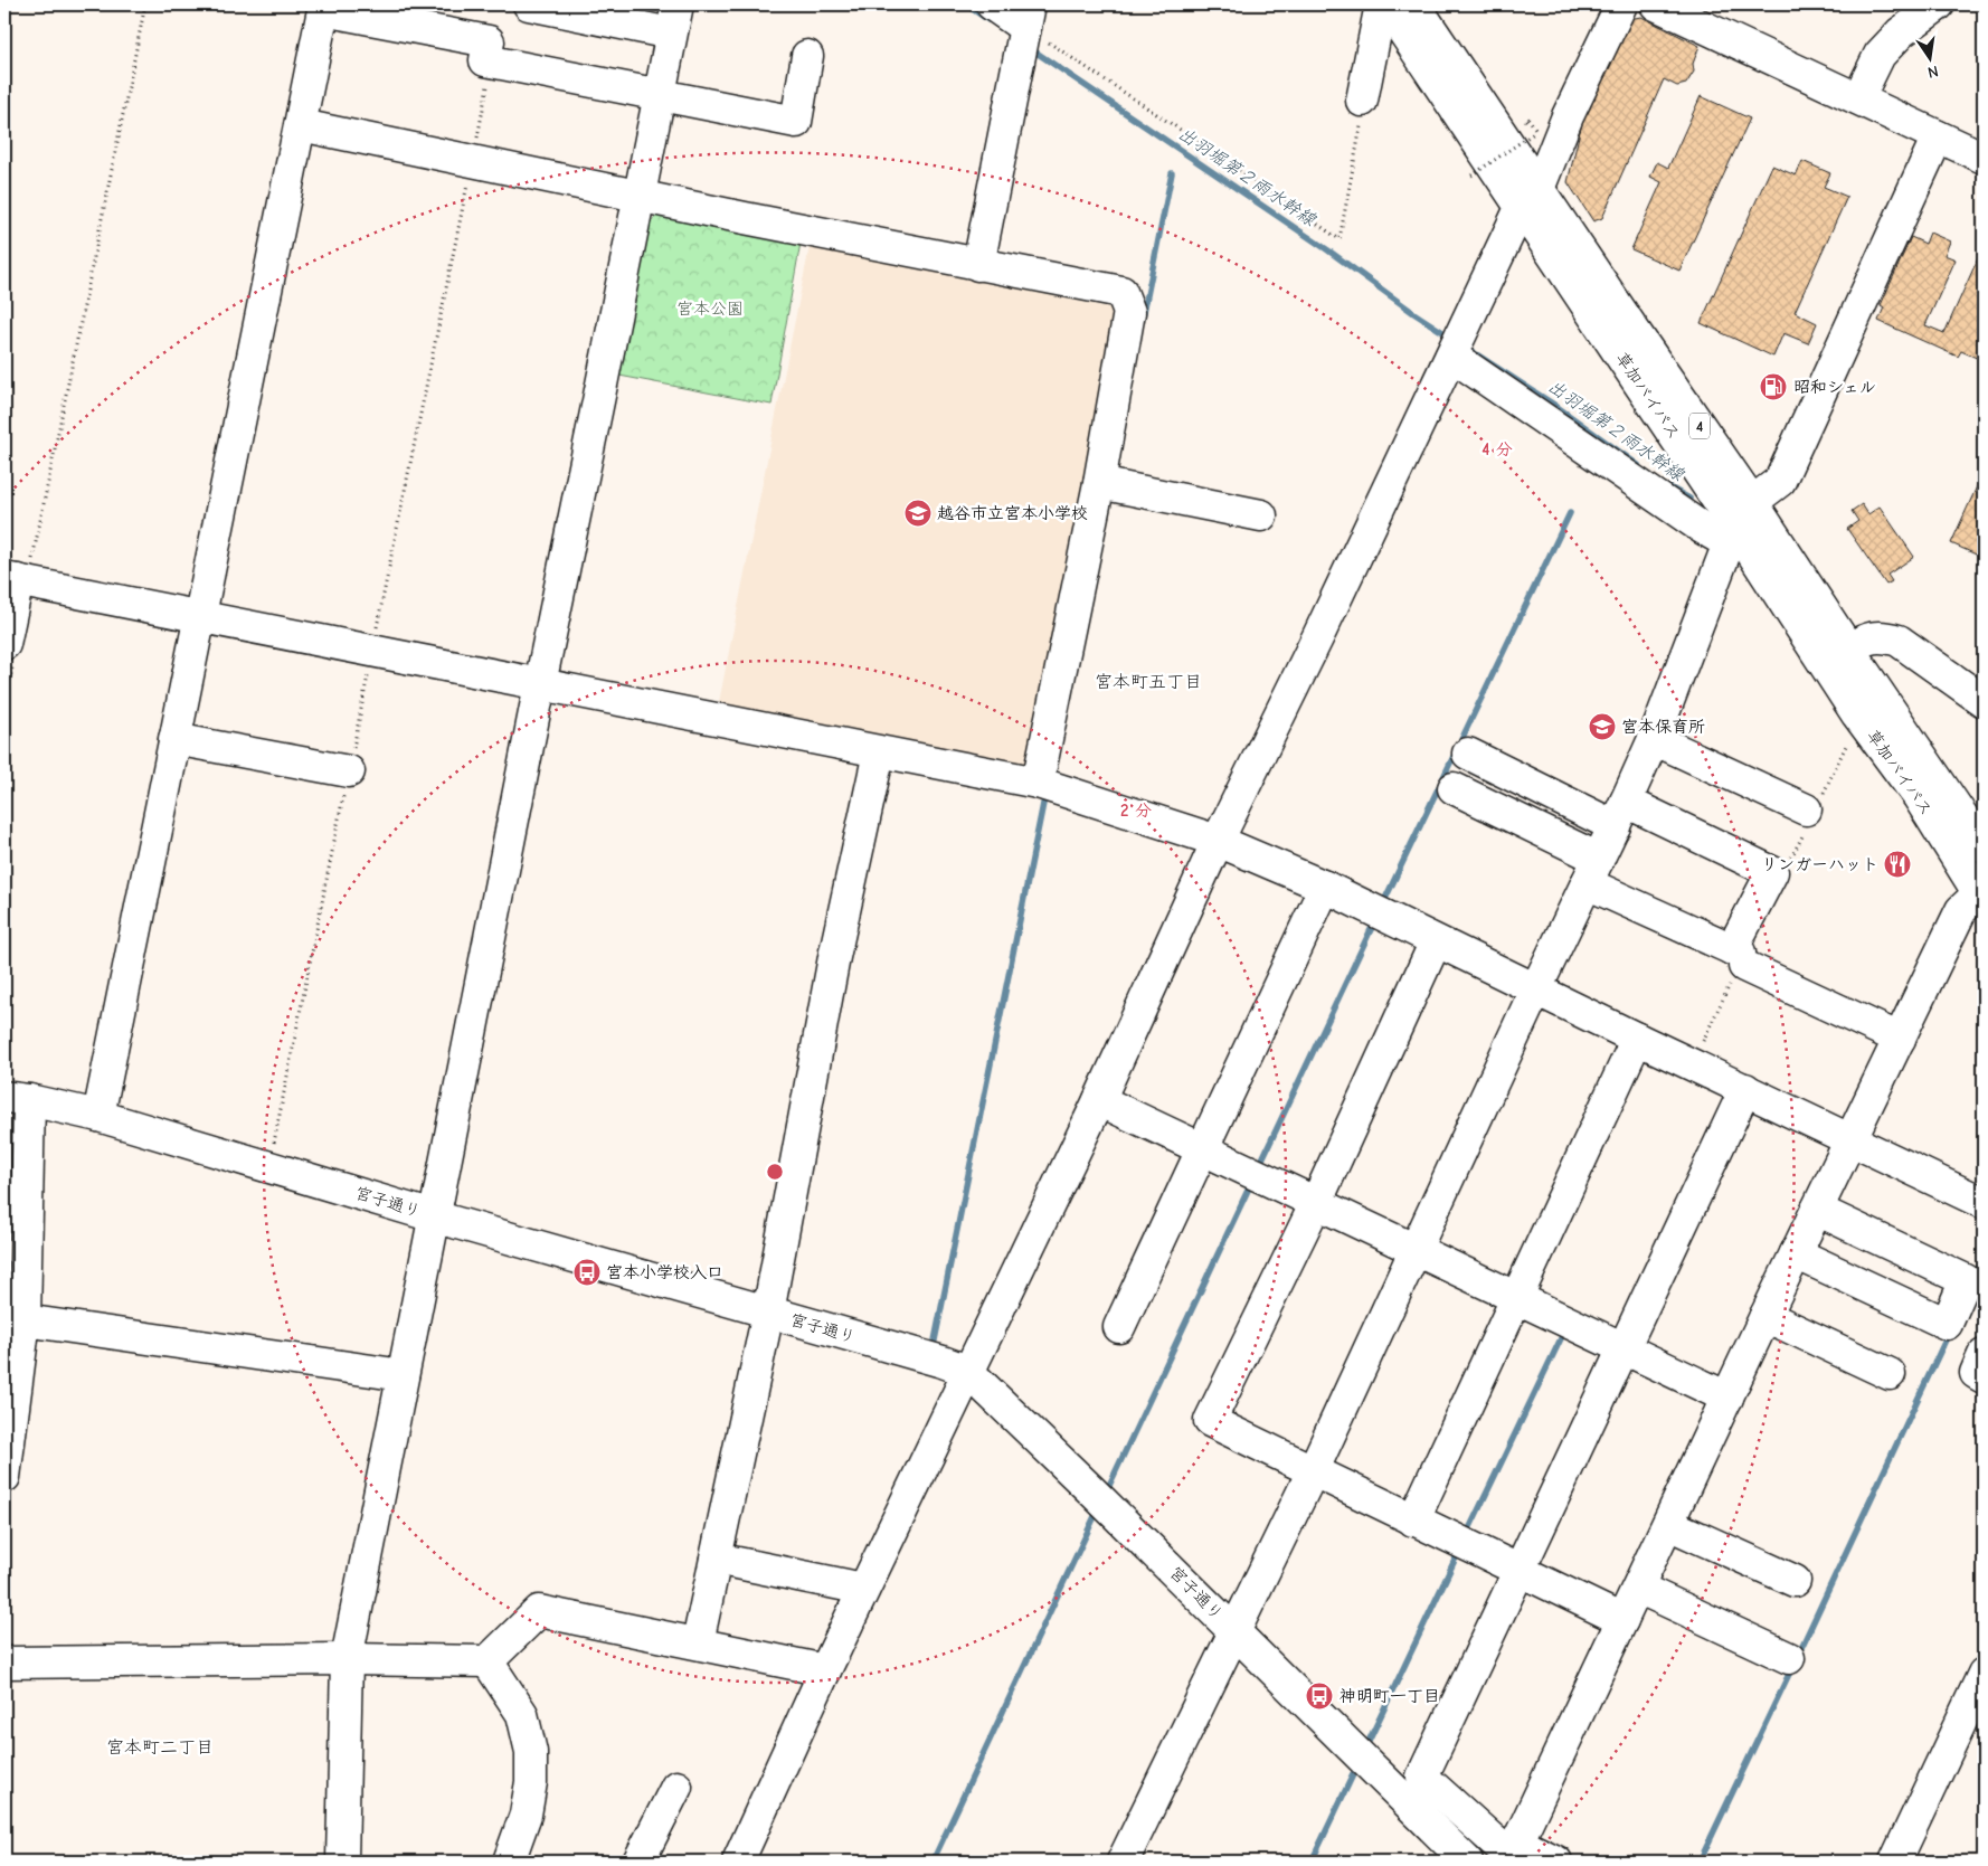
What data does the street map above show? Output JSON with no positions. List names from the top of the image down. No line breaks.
{"streets":{"main road":["草加バイパス","4","宮子通り"]},"districts":["宮本町五丁目","宮本町二丁目"],"water":["出羽堀第２雨水幹線"],"parks":["宮本公園"],"places":{"fuel station":["昭和シェル"],"school or university":["越谷市立宮本小学校","宮本保育所"],"restaurant":["リンガーハット"],"bus stop":["宮本小学校入口","神明町一丁目"]},"north":"bottom","rings":["4 分","2 分"]}
